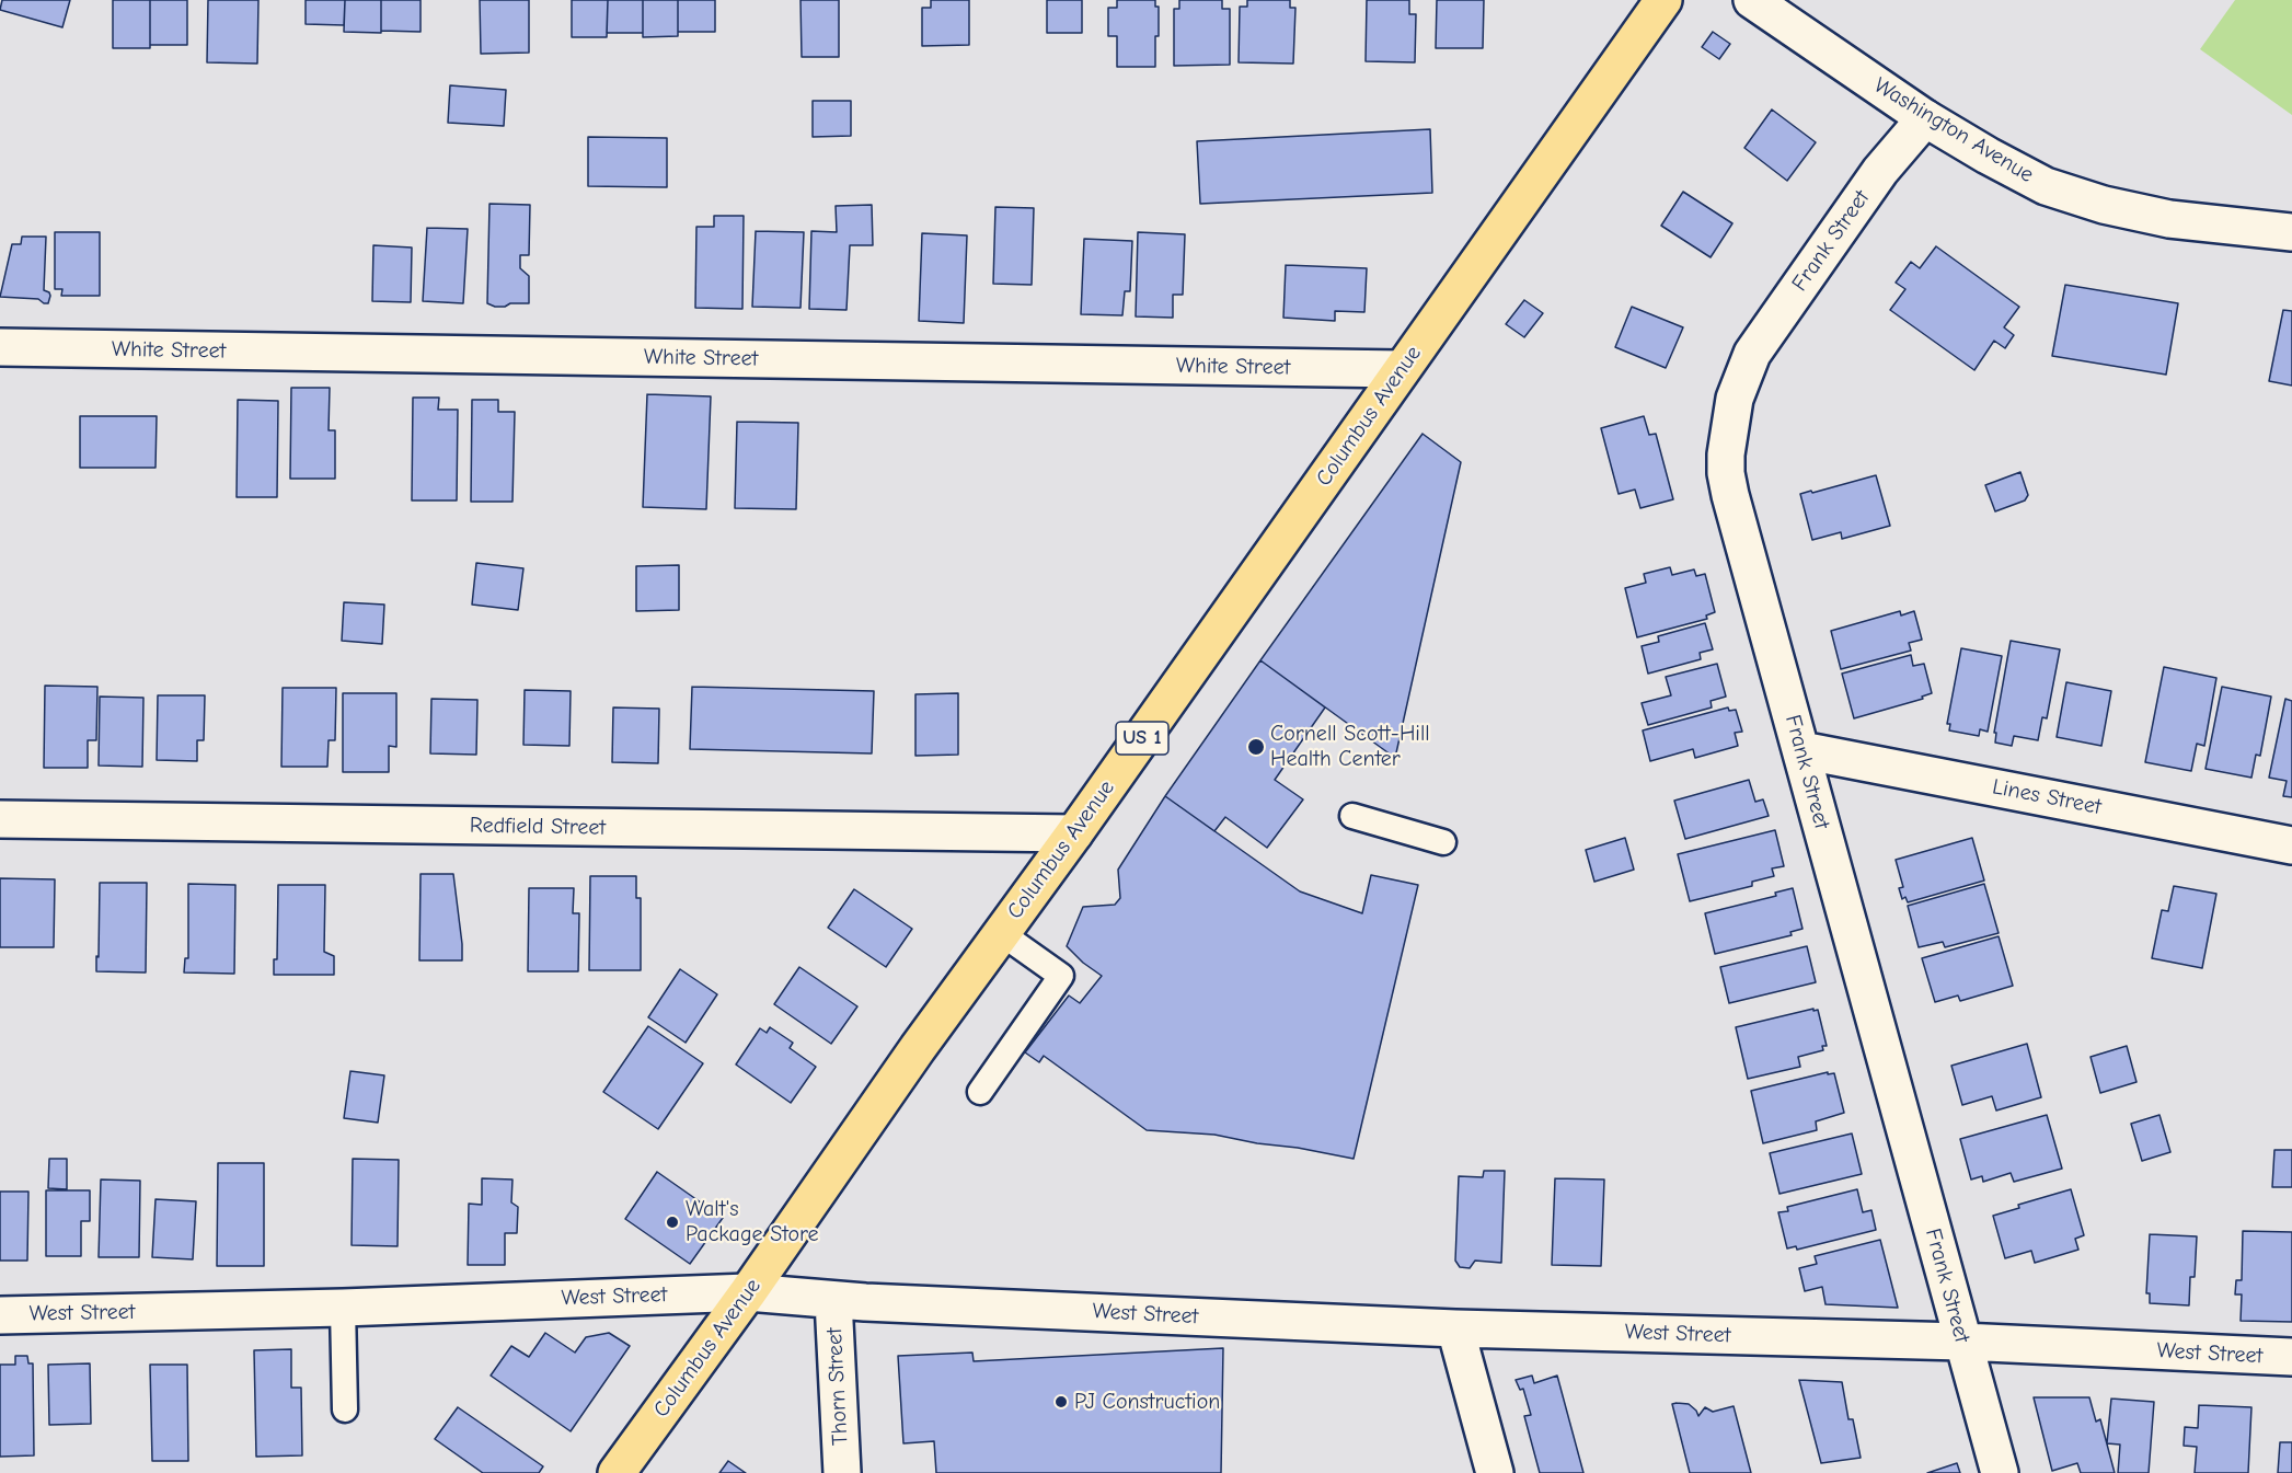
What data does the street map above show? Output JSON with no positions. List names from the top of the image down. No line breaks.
{"streets":{"main road":["Columbus Avenue","US 1"],"street":["Washington Avenue","Frank Street","White Street","Lines Street","Redfield Street","West Street","Thorn Street"]},"crossings":[["Washington Avenue","Frank Street"],["Frank Street","Lines Street"],["Frank Street","West Street"],["White Street","Columbus Avenue"],["Columbus Avenue","Redfield Street"],["Columbus Avenue","West Street"],["West Street","Thorn Street"]],"places":["Cornell Scott-Hill Health Center","Walt's Package Store","PJ Construction"]}
